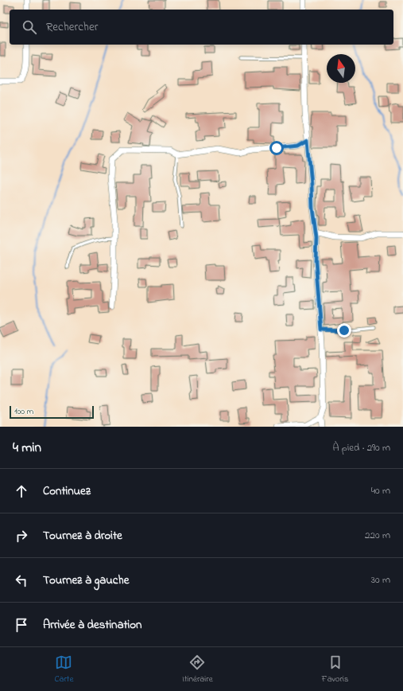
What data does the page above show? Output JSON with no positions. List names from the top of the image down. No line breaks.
{"scale_bar":"100 m","north":"top","page":{"search":"Rechercher","scale":"100 m","heading":["4 min","À pied · 290 m"],"list":[["Continuez","40 m"],["Tournez à droite","220 m"],["Tournez à gauche","30 m"],"Arrivée à destination"],"nav":["Carte","Itinéraire","Favoris"]}}
